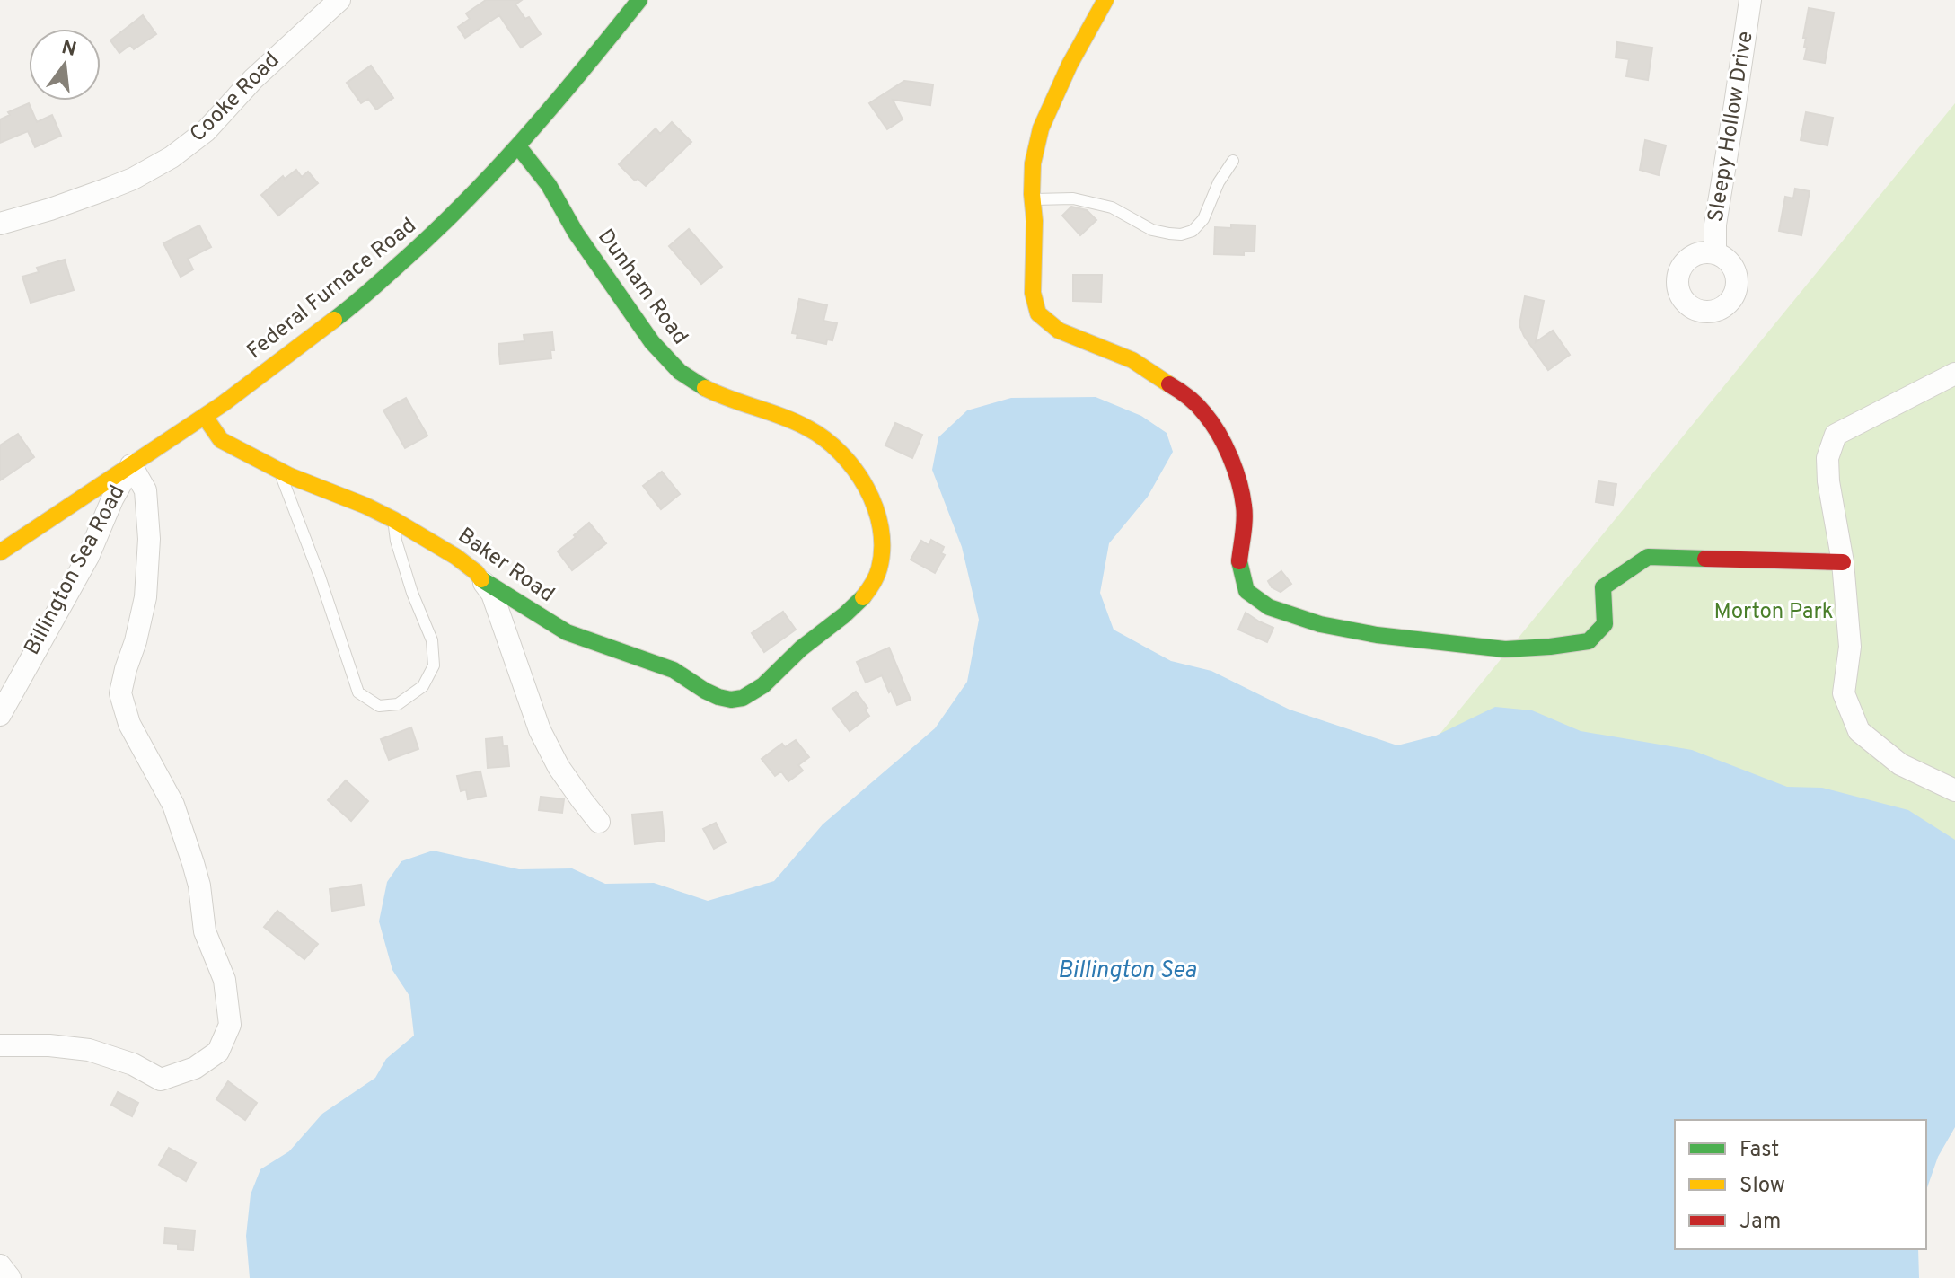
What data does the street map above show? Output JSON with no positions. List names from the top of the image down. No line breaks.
{"streets":{"street":["Cooke Road","Sleepy Hollow Drive","Dunham Road","Federal Furnace Road","Baker Road","Billington Sea Road"]},"crossings":[["Dunham Road","Federal Furnace Road"],["Dunham Road","Baker Road"],["Federal Furnace Road","Baker Road"],["Federal Furnace Road","Billington Sea Road"]],"water":["Billington Sea"],"parks":["Morton Park"],"legend":["Fast","Slow","Jam"],"north":"top"}
